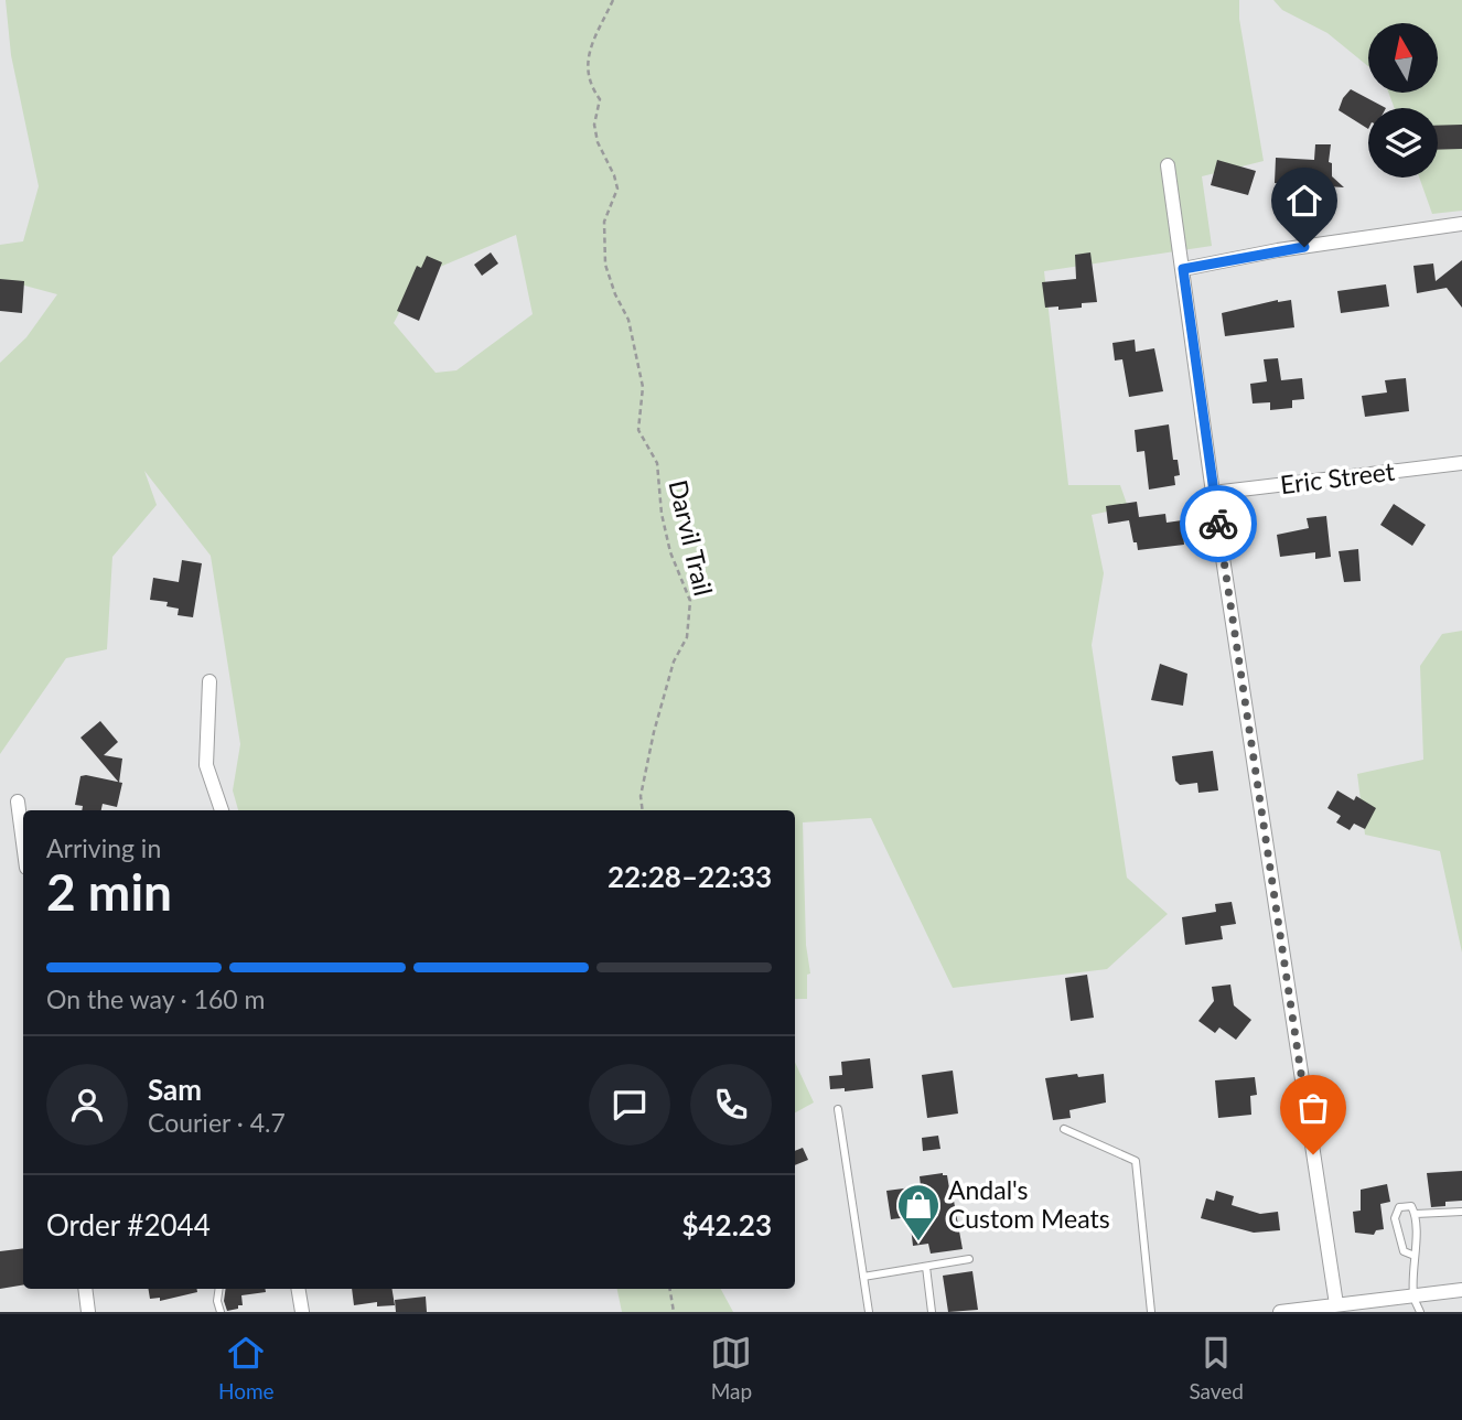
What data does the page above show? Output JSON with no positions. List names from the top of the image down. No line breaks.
{"streets":{"street":["Eric Street"],"path":["Darvil Trail"]},"places":{"shop":["Andal's Custom Meats"]},"north":"top","page":{"heading":["2 min","Arriving in","22:28–22:33"],"panel":["Sam","Courier · 4.7","Order #2044","$42.23"],"bar":"On the way · 160 m","tabs":["Home","Map","Saved"]}}
